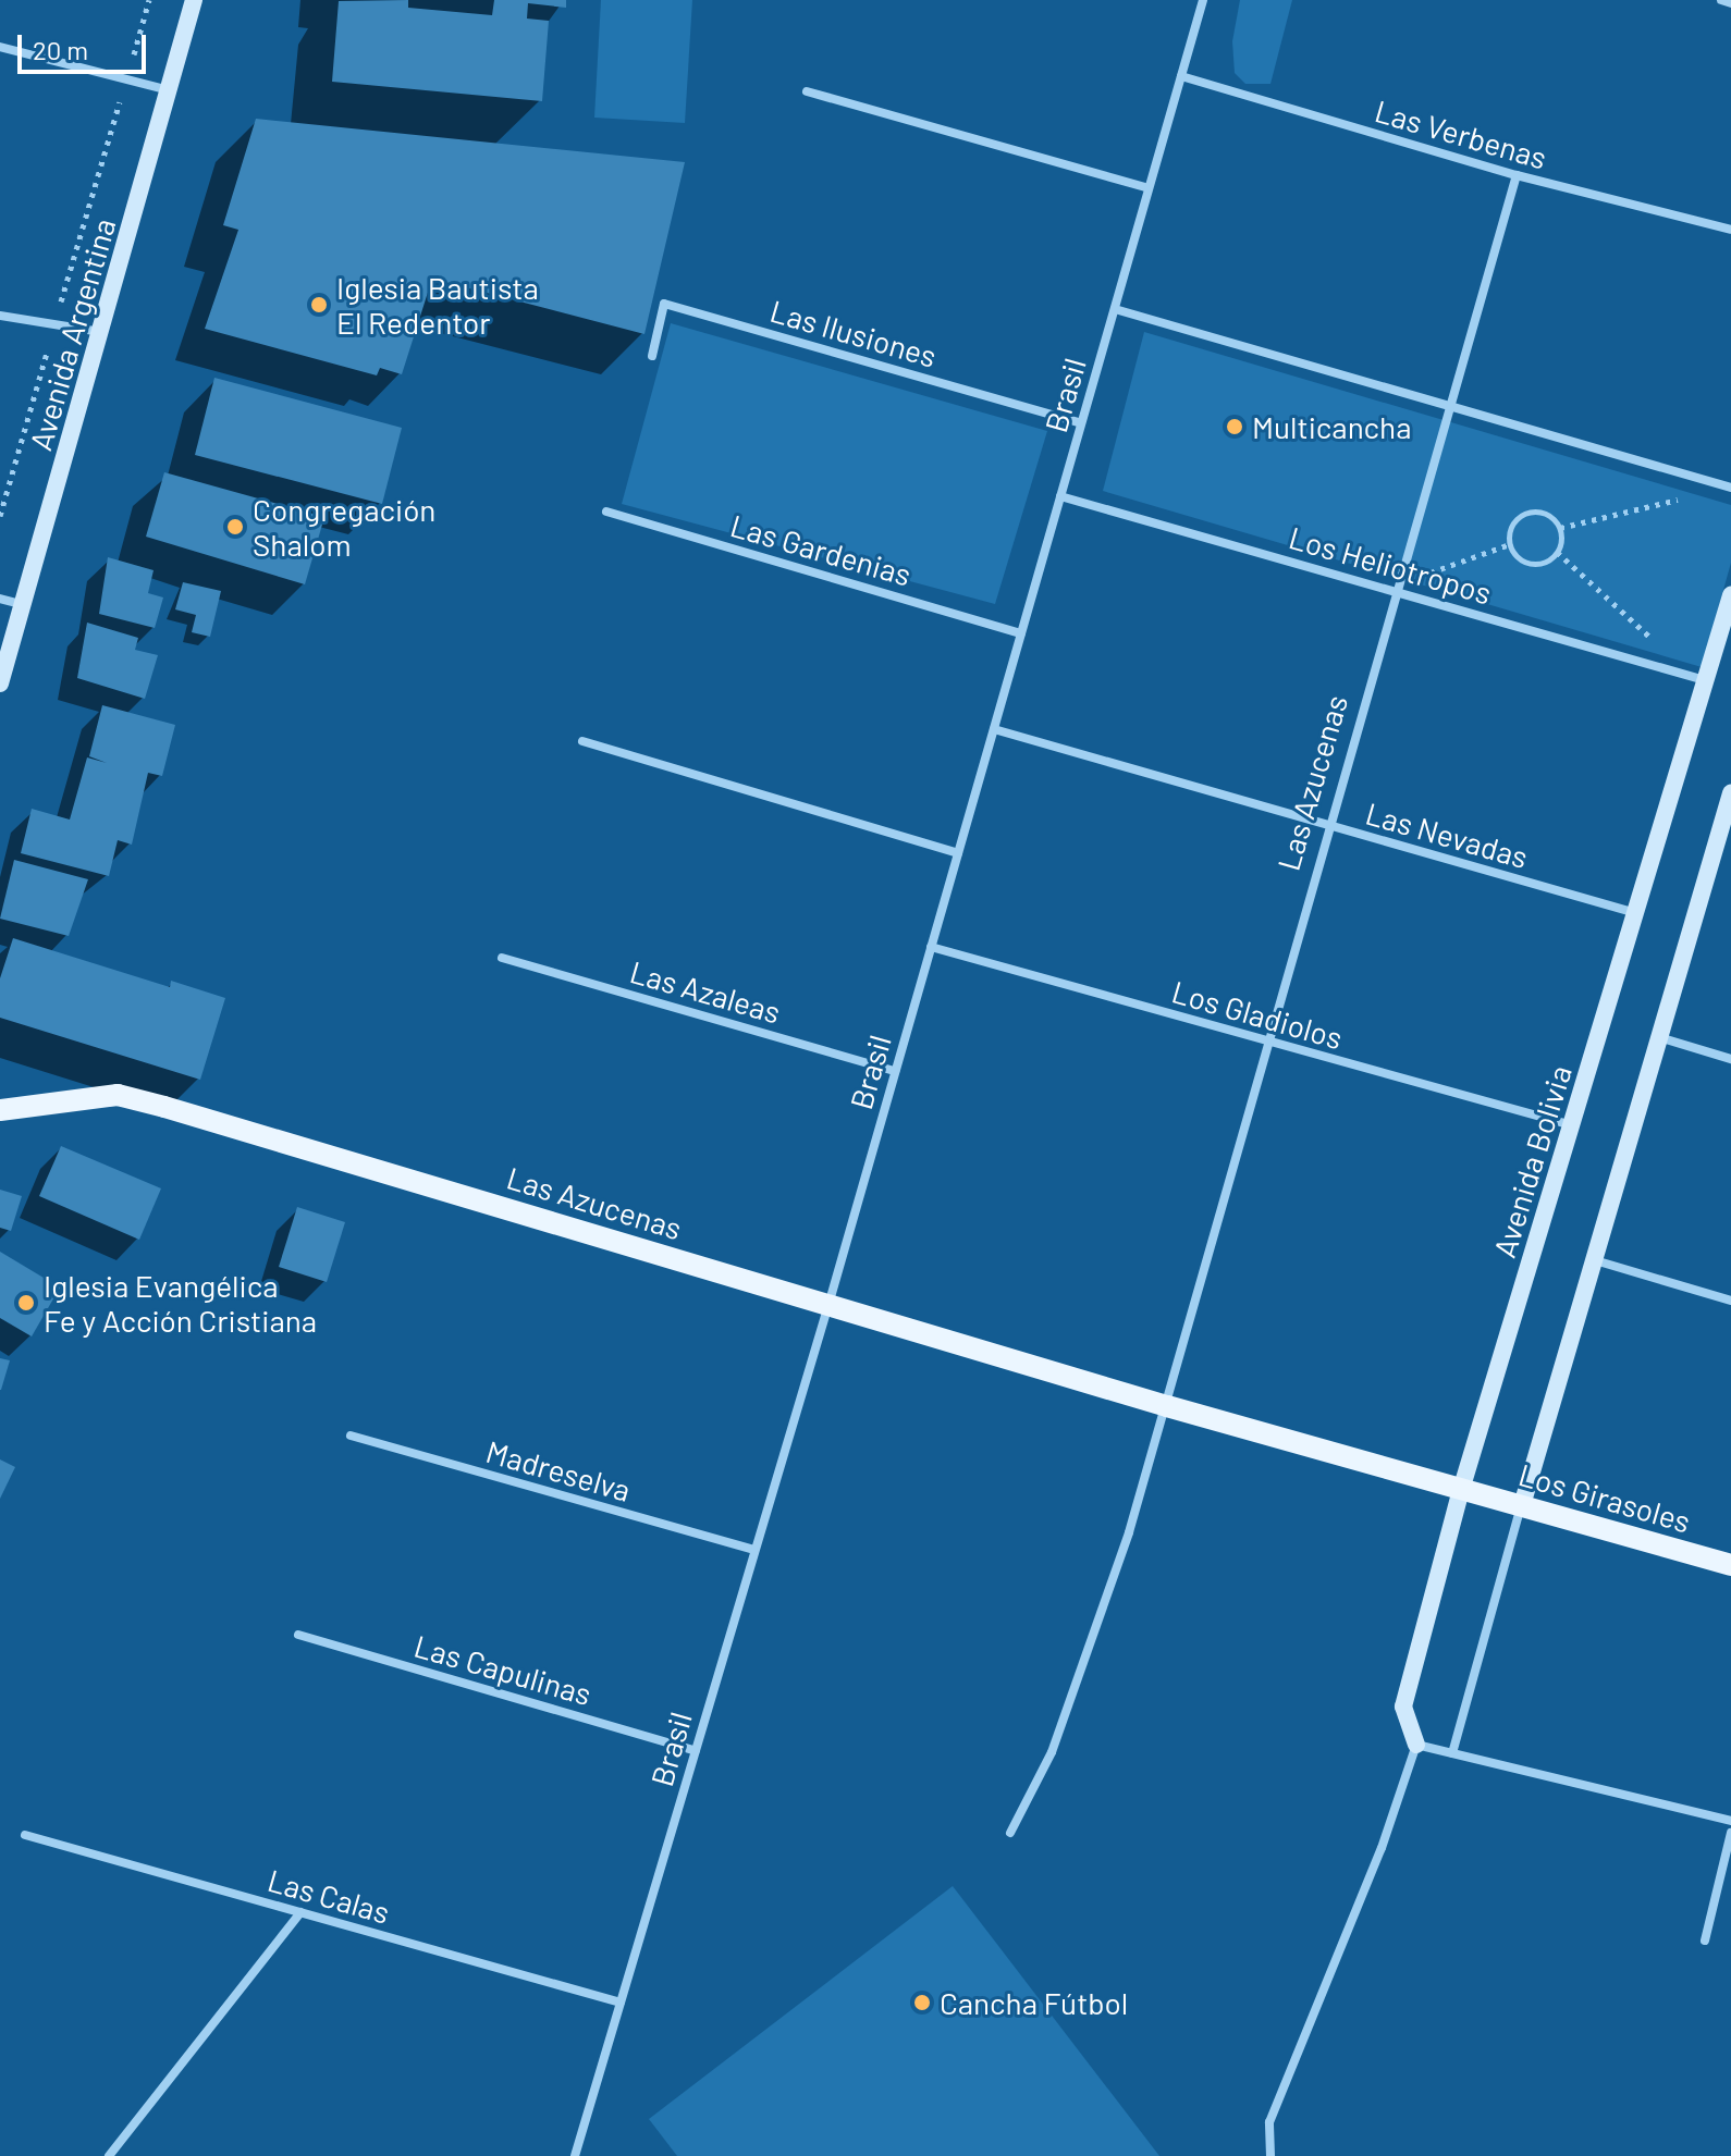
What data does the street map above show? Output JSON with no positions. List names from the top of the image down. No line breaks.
{"streets":{"main road":["Las Azucenas","Los Girasoles"],"street":["Las Verbenas","Las Ilusiones","Avenida Argentina","Brasil","Las Gardenias","Los Heliotropos","Las Nevadas","Las Azaleas","Los Gladiolos","Avenida Bolivia","Madreselva","Las Capulinas","Las Calas"]},"crossings":[["Las Verbenas","Brasil"],["Las Verbenas","Las Azucenas"],["Las Ilusiones","Brasil"],["Brasil","Las Gardenias"],["Brasil","Los Heliotropos"],["Brasil","Las Azucenas"],["Brasil","Las Nevadas"],["Brasil","Las Azaleas"],["Brasil","Los Gladiolos"],["Brasil","Madreselva"],["Brasil","Las Capulinas"],["Brasil","Las Calas"],["Los Heliotropos","Las Azucenas"],["Los Heliotropos","Avenida Bolivia"],["Las Azucenas","Las Nevadas"],["Las Azucenas","Los Gladiolos"],["Las Azucenas","Avenida Bolivia"],["Las Azucenas","Los Girasoles"],["Las Nevadas","Avenida Bolivia"],["Los Gladiolos","Avenida Bolivia"],["Avenida Bolivia","Los Girasoles"]],"places":["Iglesia Bautista El Redentor","Multicancha","Congregación Shalom","Iglesia Evangélica Fe y Acción Cristiana","Cancha Fútbol"],"scale_bar":"20 m"}
